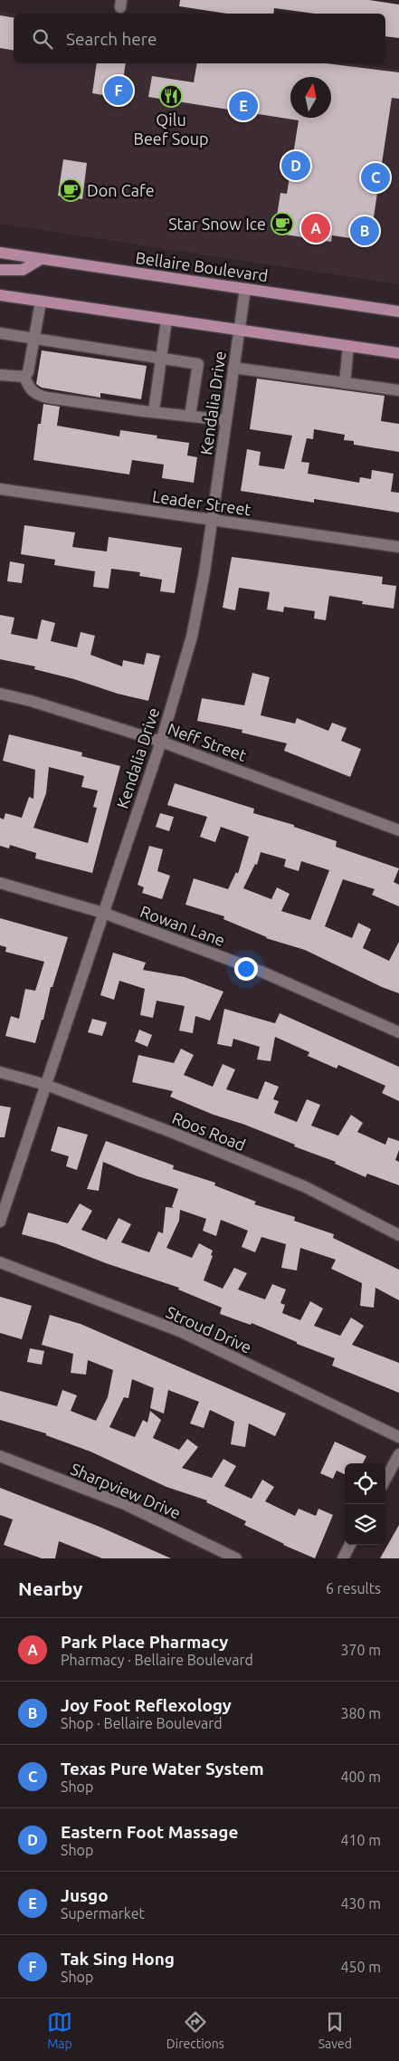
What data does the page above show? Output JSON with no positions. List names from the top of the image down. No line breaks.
{"streets":{"main road":["Bellaire Boulevard"],"street":["Kendalia Drive","Leader Street","Neff Street","Rowan Lane","Roos Road","Stroud Drive","Sharpview Drive"]},"crossings":[["Bellaire Boulevard","Kendalia Drive"],["Kendalia Drive","Leader Street"],["Kendalia Drive","Neff Street"],["Kendalia Drive","Rowan Lane"],["Kendalia Drive","Roos Road"]],"places":{"restaurant":["Qilu Beef Soup"],"cafe":["Don Cafe","Star Snow Ice"]},"north":"top","page":{"search":"Search here","pins":["F","E","D","C","A","B"],"heading":["Nearby","6 results"],"list":[{"mark":"A","name":"Park Place Pharmacy","note":"Pharmacy · Bellaire Boulevard","value":"370 m"},{"mark":"B","name":"Joy Foot Reflexology","note":"Shop · Bellaire Boulevard","value":"380 m"},{"mark":"C","name":"Texas Pure Water System","note":"Shop","value":"400 m"},{"mark":"D","name":"Eastern Foot Massage","note":"Shop","value":"410 m"},{"mark":"E","name":"Jusgo","note":"Supermarket","value":"430 m"},{"mark":"F","name":"Tak Sing Hong","note":"Shop","value":"450 m"}],"nav":["Map","Directions","Saved"]}}
